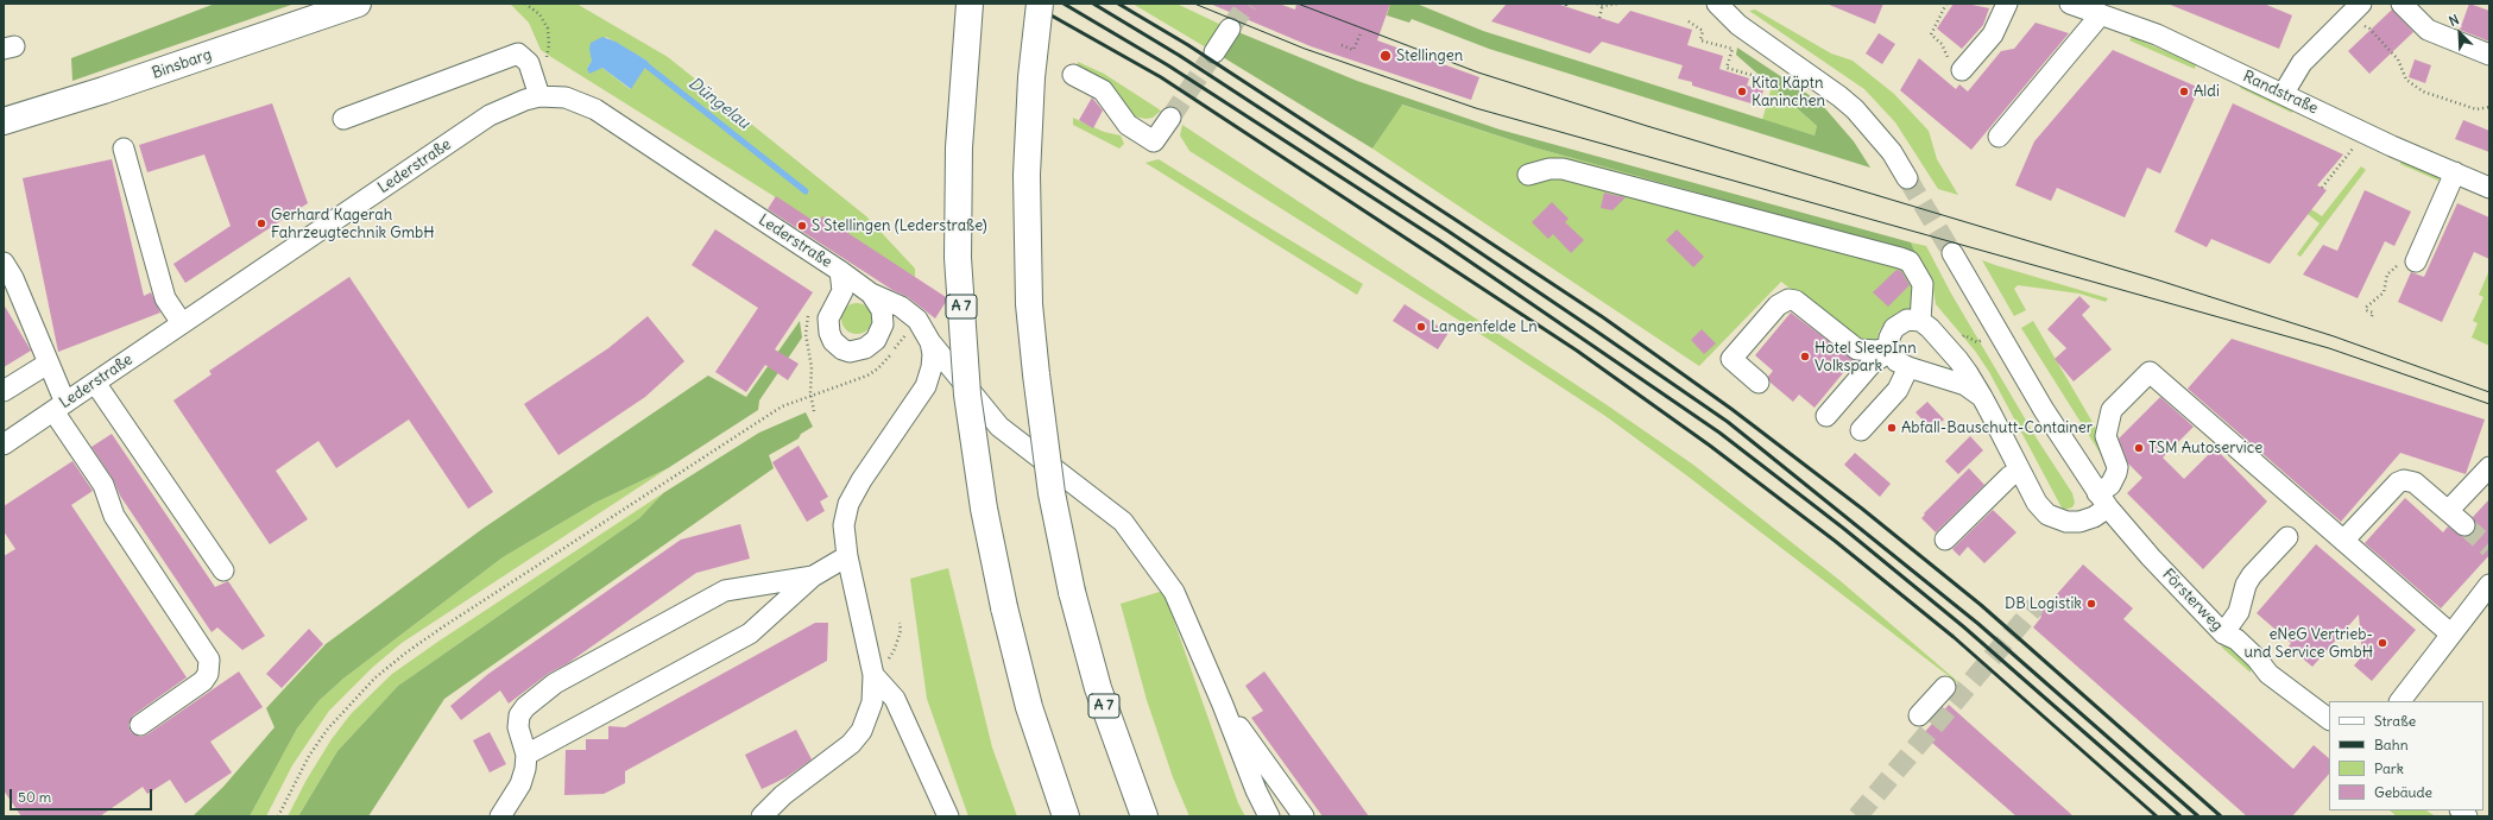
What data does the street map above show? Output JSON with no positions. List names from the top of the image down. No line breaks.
{"streets":{"main road":["Binsbarg","A 7"],"street":["Randstraße","Lederstraße","Försterweg"]},"water":["Düngelau"],"places":["Stellingen","Kita Käptn Kaninchen","Aldi","Gerhard Kagerah Fahrzeugtechnik GmbH","S Stellingen (Lederstraße)","Langenfelde Ln","Hotel SleepInn Volkspark","Abfall-Bauschutt-Container","TSM Autoservice","DB Logistik","eNeG Vertrieb- und Service GmbH"],"legend":["Straße","Bahn","Park","Gebäude"],"scale_bar":"50 m","north":"top left"}
